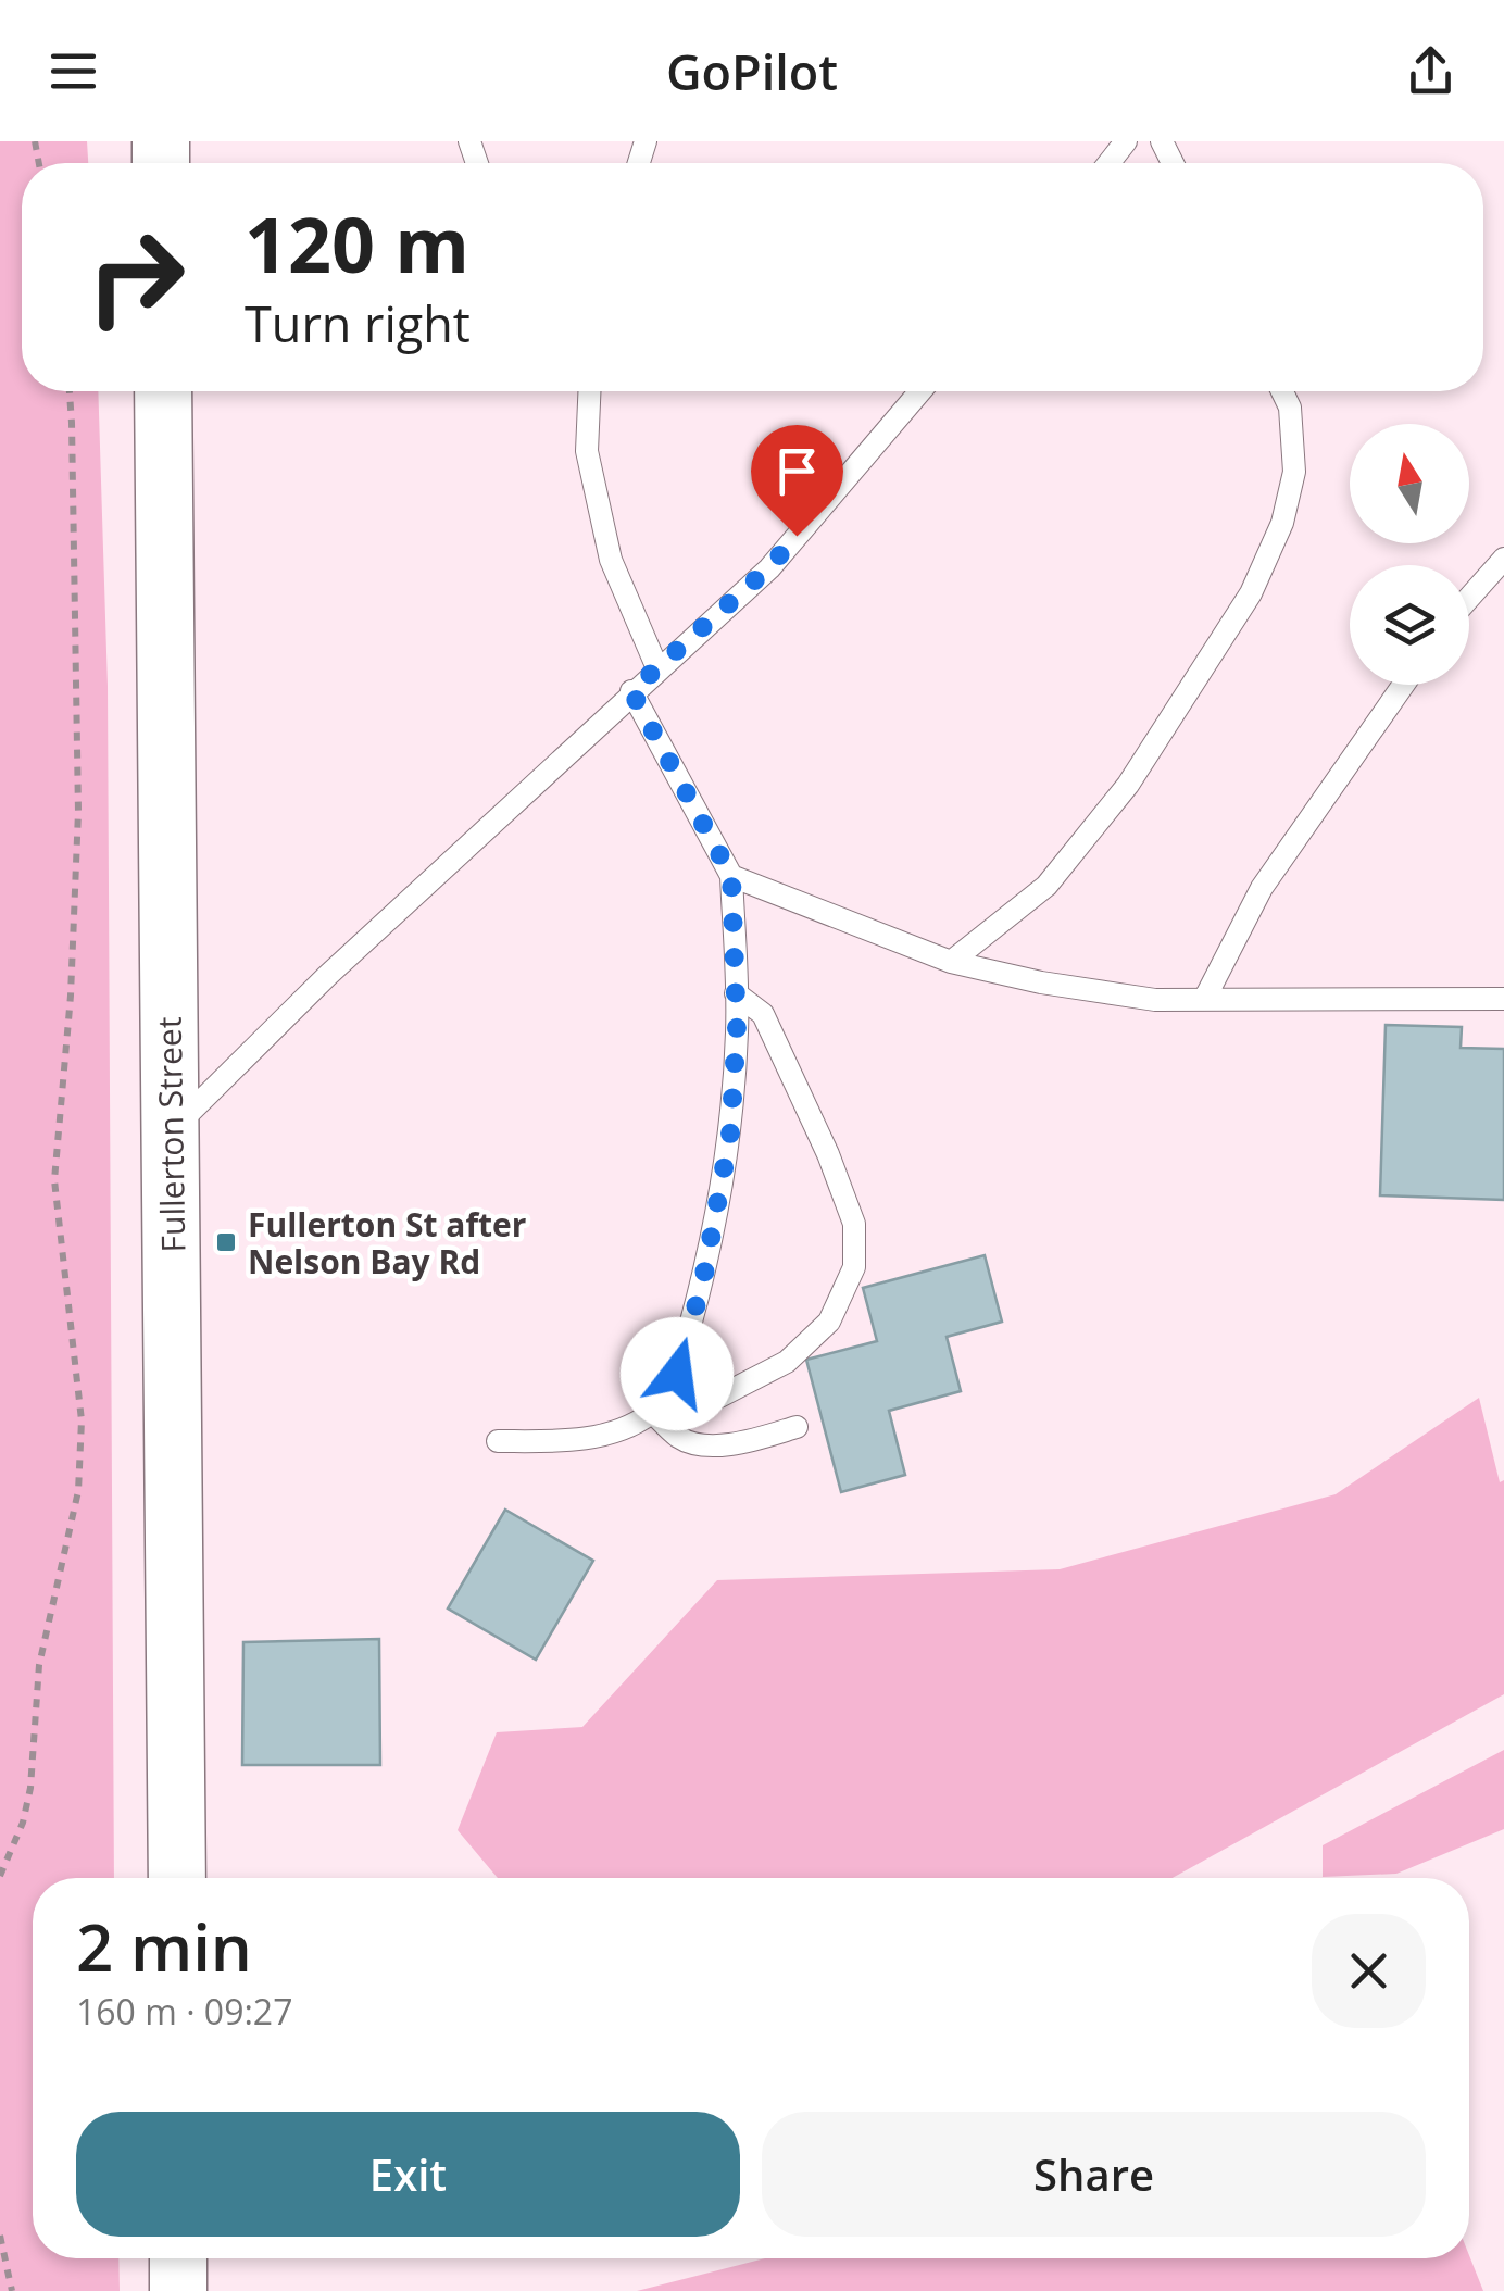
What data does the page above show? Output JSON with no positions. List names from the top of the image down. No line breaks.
{"streets":{"main road":["Fullerton Street"]},"places":{"transit":["Fullerton St after Nelson Bay Rd"]},"north":"top","page":{"header":"GoPilot","turn":["120 m","Turn right"],"heading":["2 min","160 m · 09:27"],"buttons":["Exit","Share"]}}
